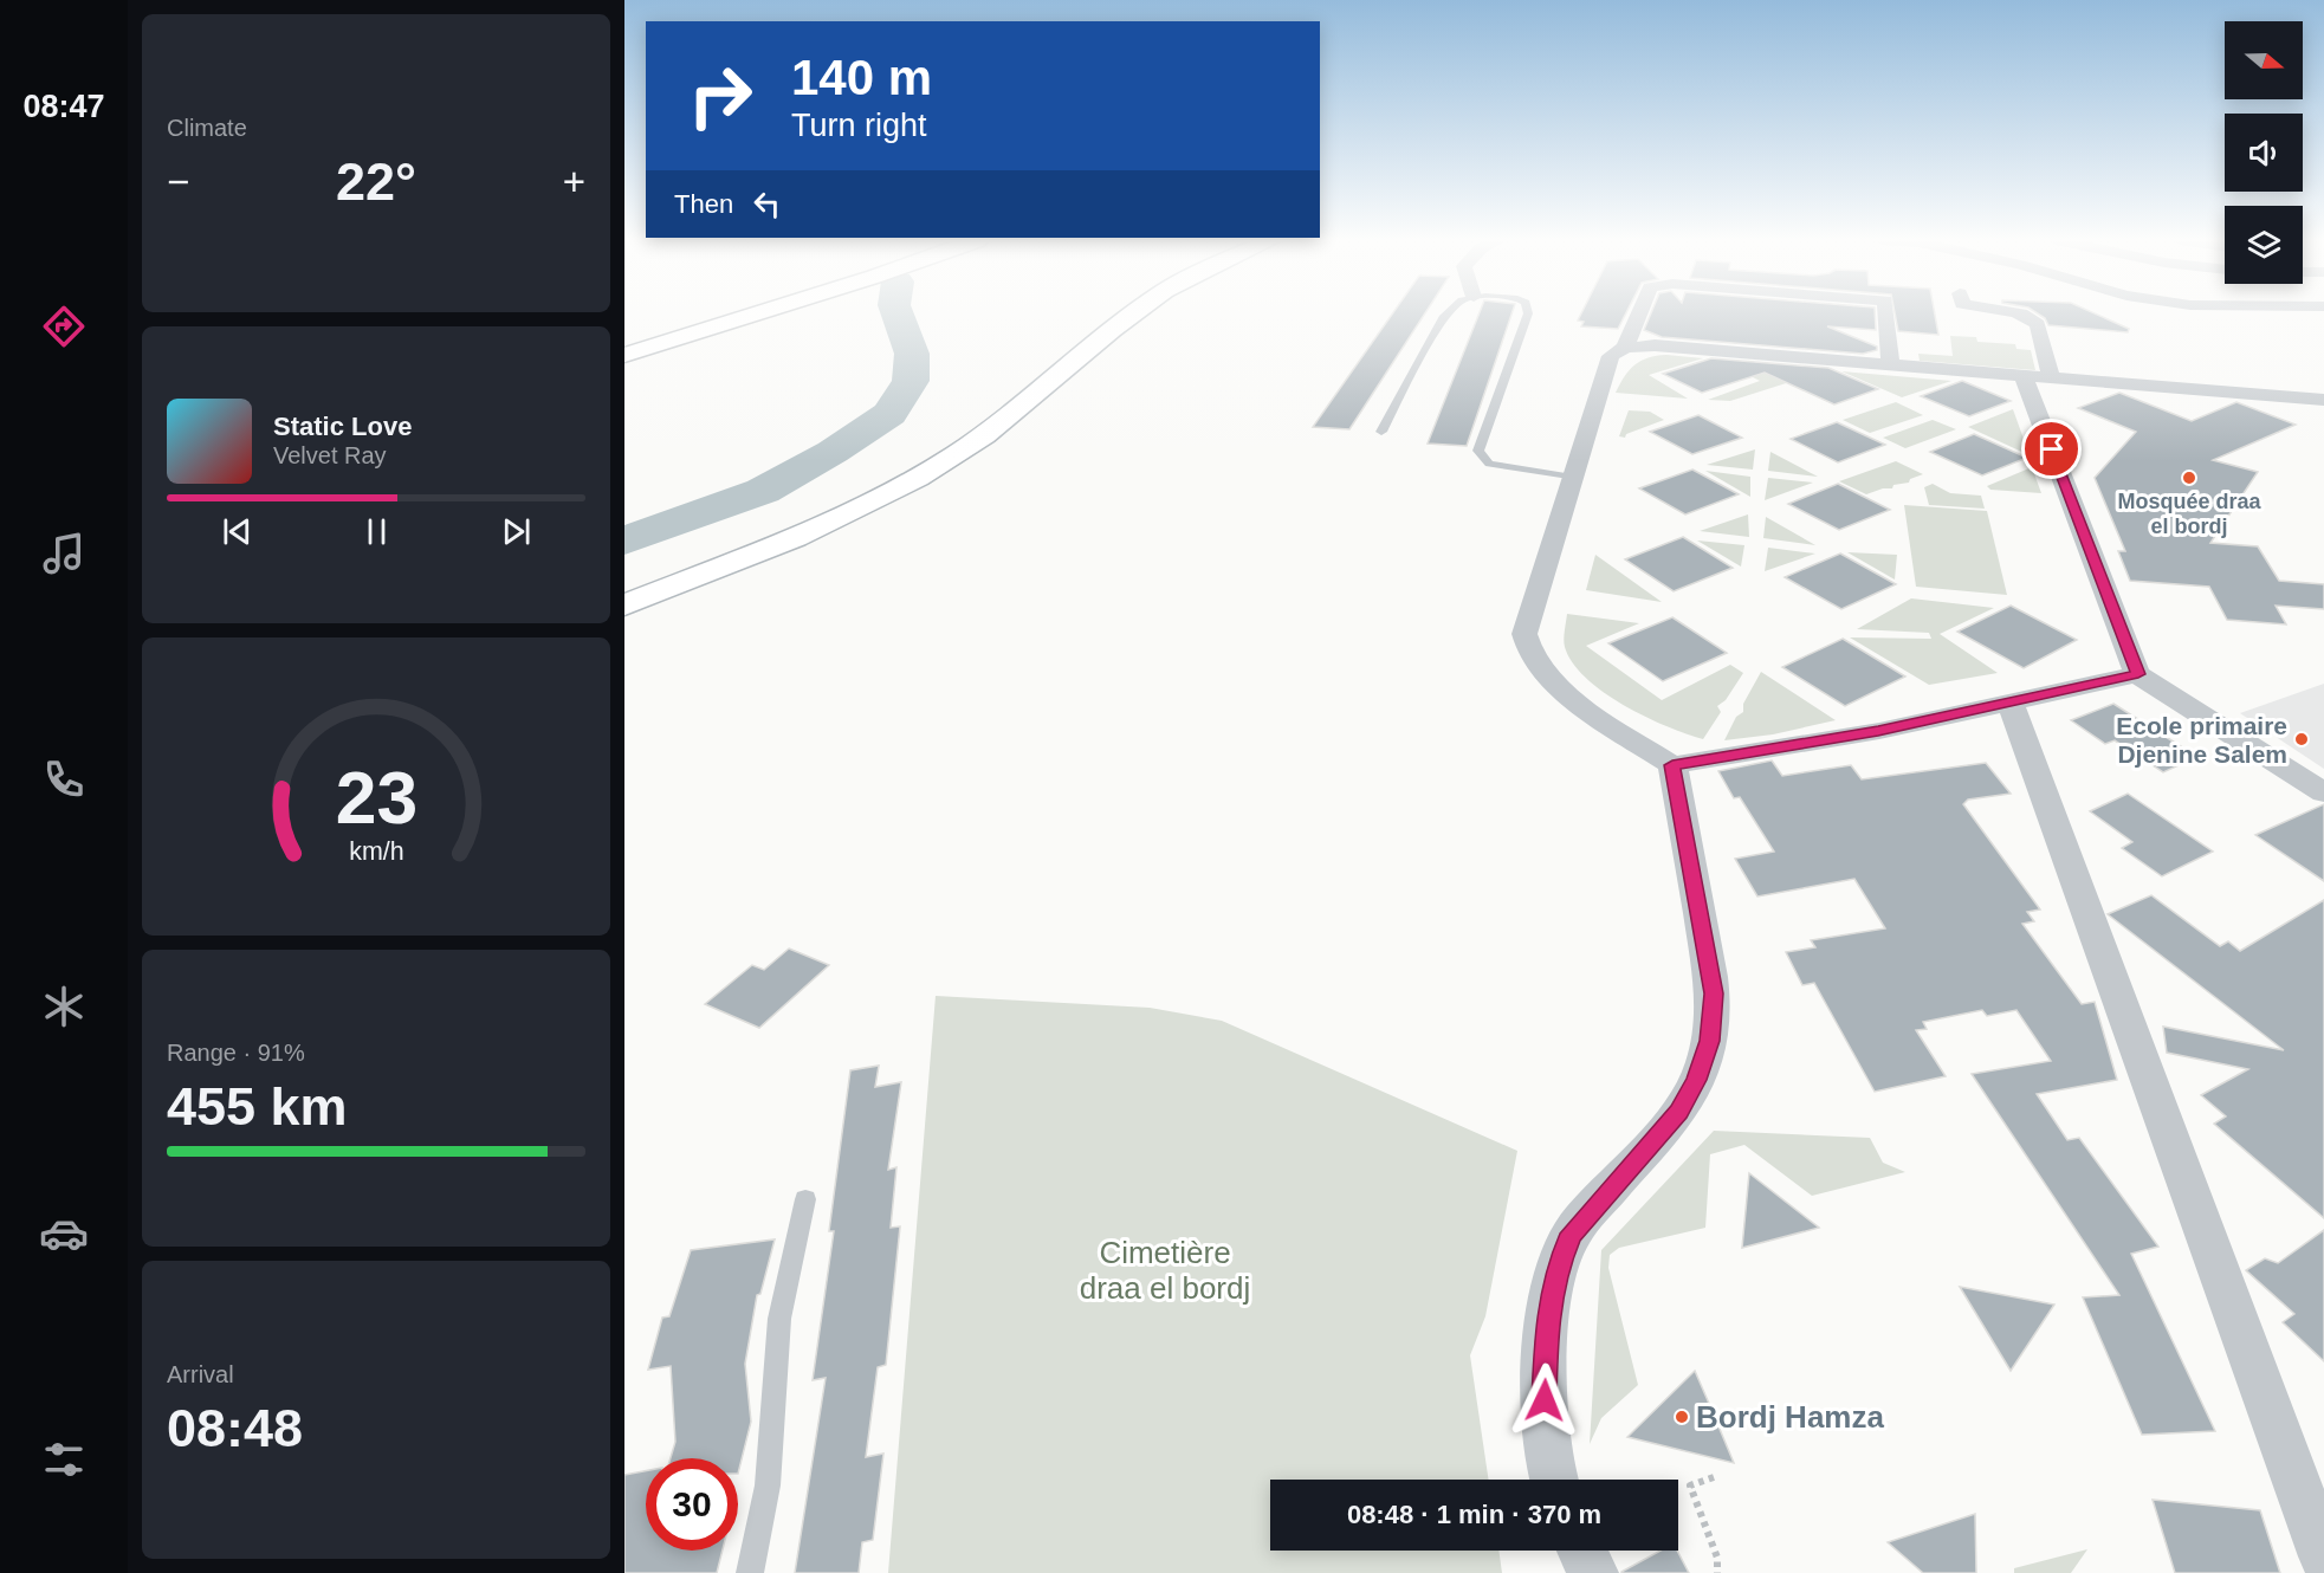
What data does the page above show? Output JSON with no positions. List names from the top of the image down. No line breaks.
{"parks":["Cimetière draa el bordj"],"places":["Mosquée draa el bordj","Ecole primaire Djenine Salem","Bordj Hamza"],"north":"right","page":{"tabs":"08:47","tile":["Climate",["Range · 91%","455 km"],["Arrival","08:48"]],"turn":["140 m","Turn right"],"heat":["−","22°","+"],"then":"Then","song":["Static Love","Velvet Ray"],"limit":"30","trip":"08:48 · 1 min · 370 m","gauge":["23","km/h"]}}
